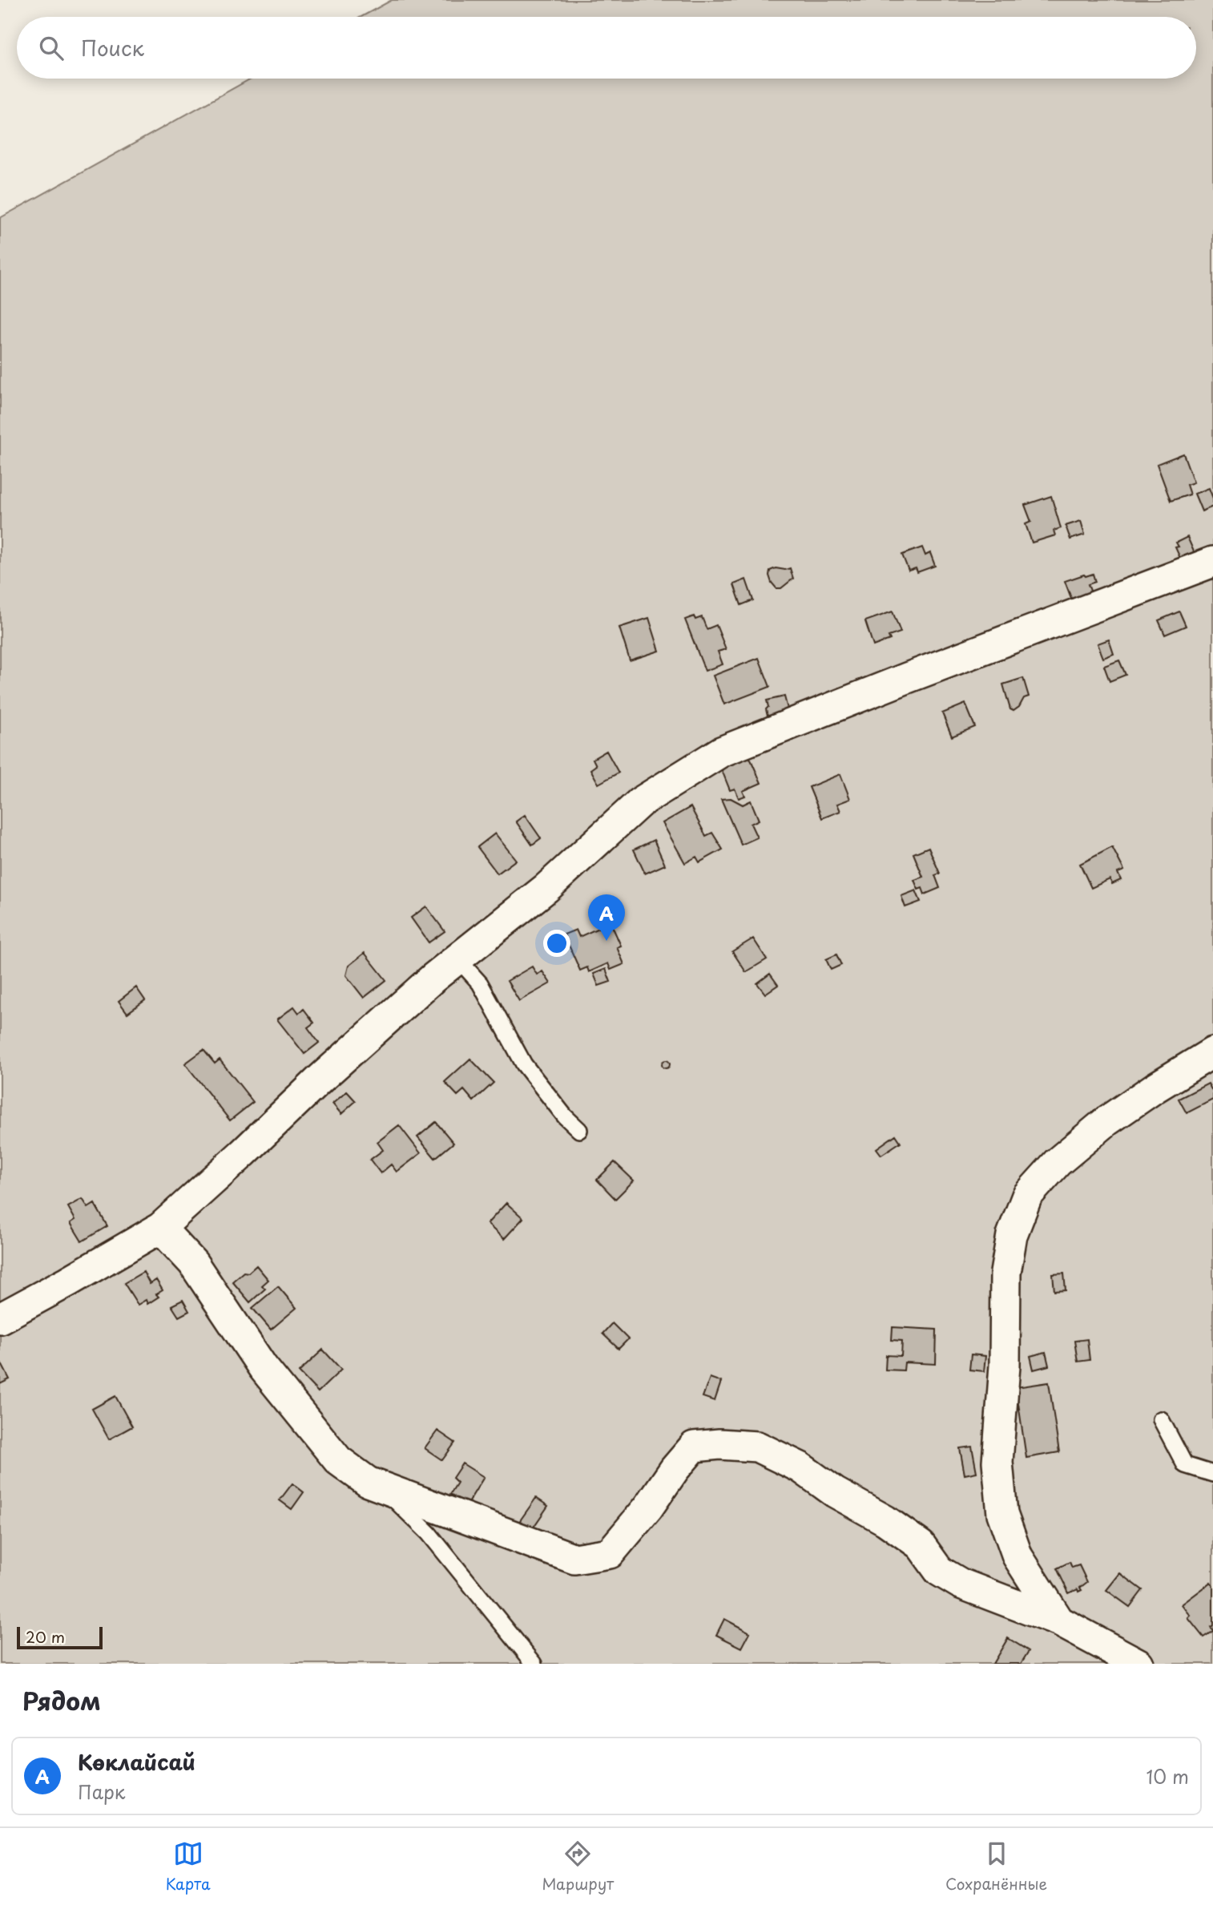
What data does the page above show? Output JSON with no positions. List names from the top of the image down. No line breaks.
{"scale_bar":"20 m","page":{"search":"Поиск","pins":"A","scale":"20 m","heading":"Рядом","list":[{"mark":"A","name":"Көклайсай","note":"Парк","value":"10 m"}],"nav":["Карта","Маршрут","Сохранённые"]}}
